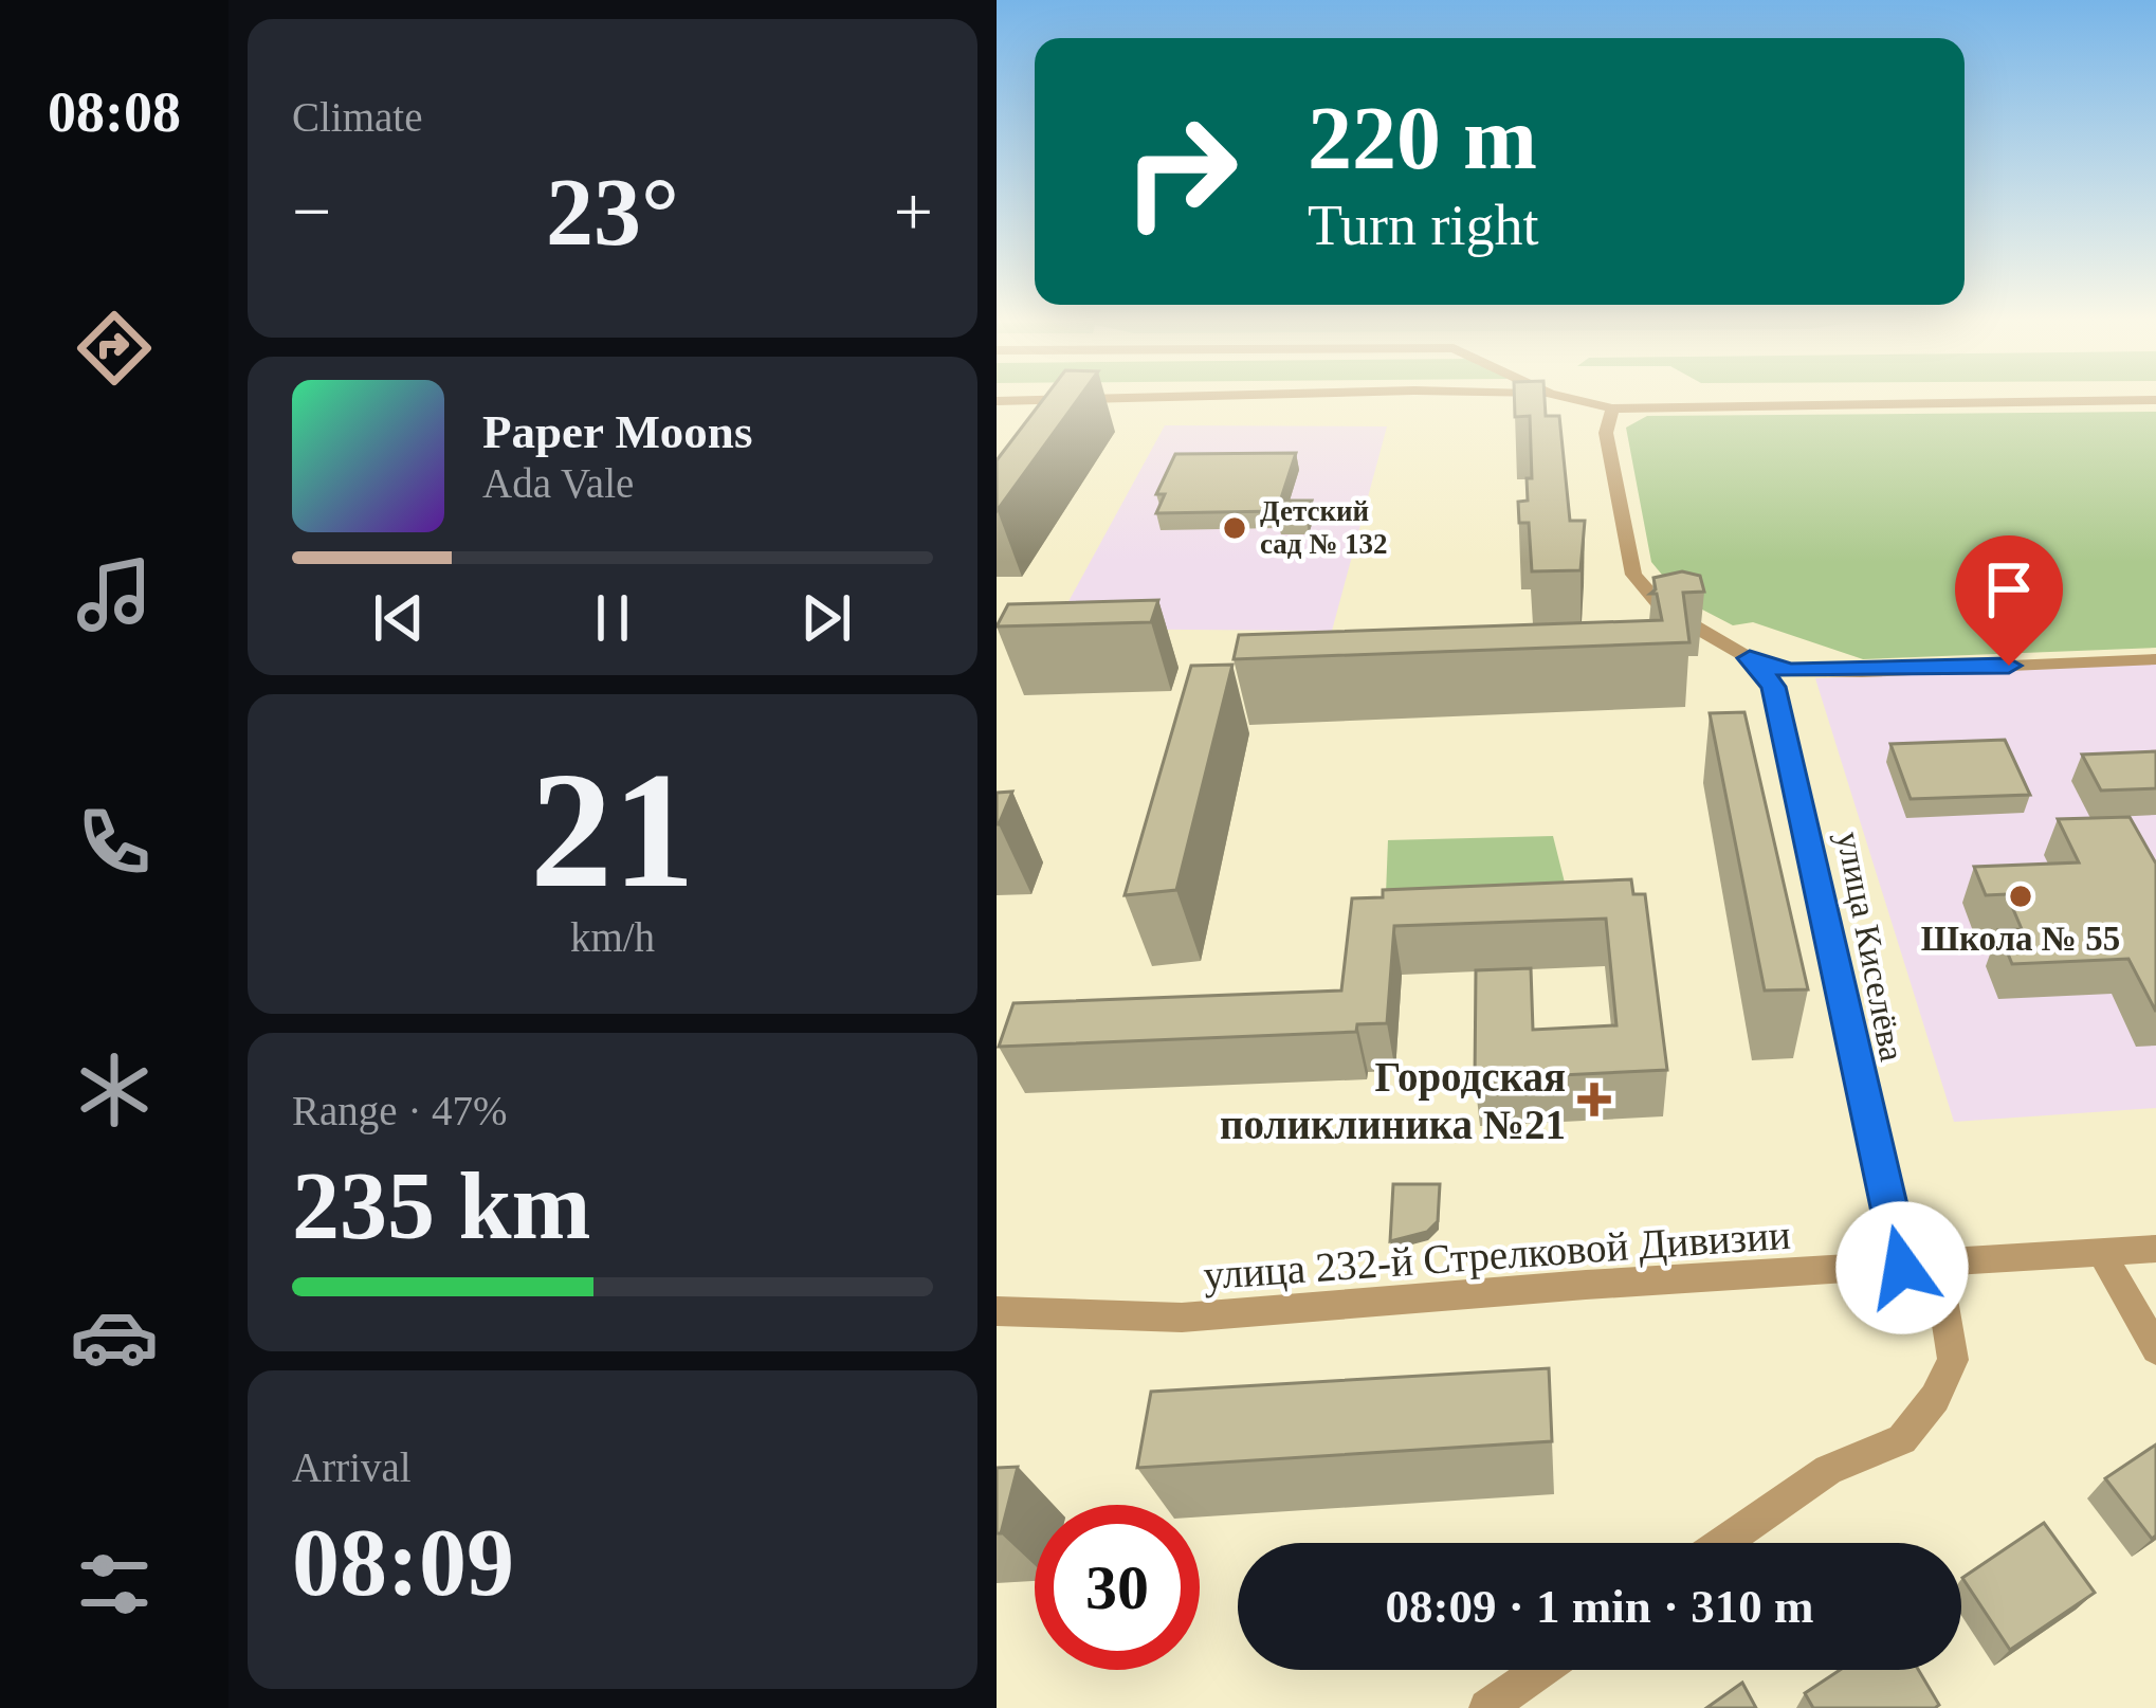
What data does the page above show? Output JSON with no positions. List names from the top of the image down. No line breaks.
{"streets":{"street":["улица Киселёва","улица 232-й Стрелковой Дивизии"]},"crossings":[["улица Киселёва","улица 232-й Стрелковой Дивизии"]],"places":{"other":["Детский сад № 132","Школа № 55"],"health":["Городская поликлиника №21"]},"page":{"tabs":"08:08","tile":["Climate",["21","km/h"],["Range · 47%","235 km"],["Arrival","08:09"]],"turn":["220 m","Turn right"],"heat":["−","23°","+"],"song":["Paper Moons","Ada Vale"],"limit":"30","trip":"08:09 · 1 min · 310 m"}}
